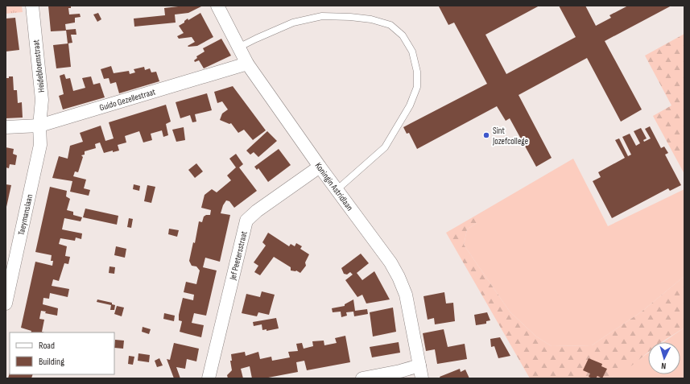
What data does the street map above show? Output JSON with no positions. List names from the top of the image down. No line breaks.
{"streets":{"street":["Heidebloemstraat","Guido Gezellestraat","Koningin Astridlaan","Taeymanslaan","Jef Peetersstraat"]},"crossings":[["Heidebloemstraat","Guido Gezellestraat"],["Heidebloemstraat","Taeymanslaan"],["Guido Gezellestraat","Koningin Astridlaan"],["Guido Gezellestraat","Taeymanslaan"],["Koningin Astridlaan","Jef Peetersstraat"]],"places":["Sint Jozefcollege"],"legend":["Road","Building"],"north":"bottom"}
